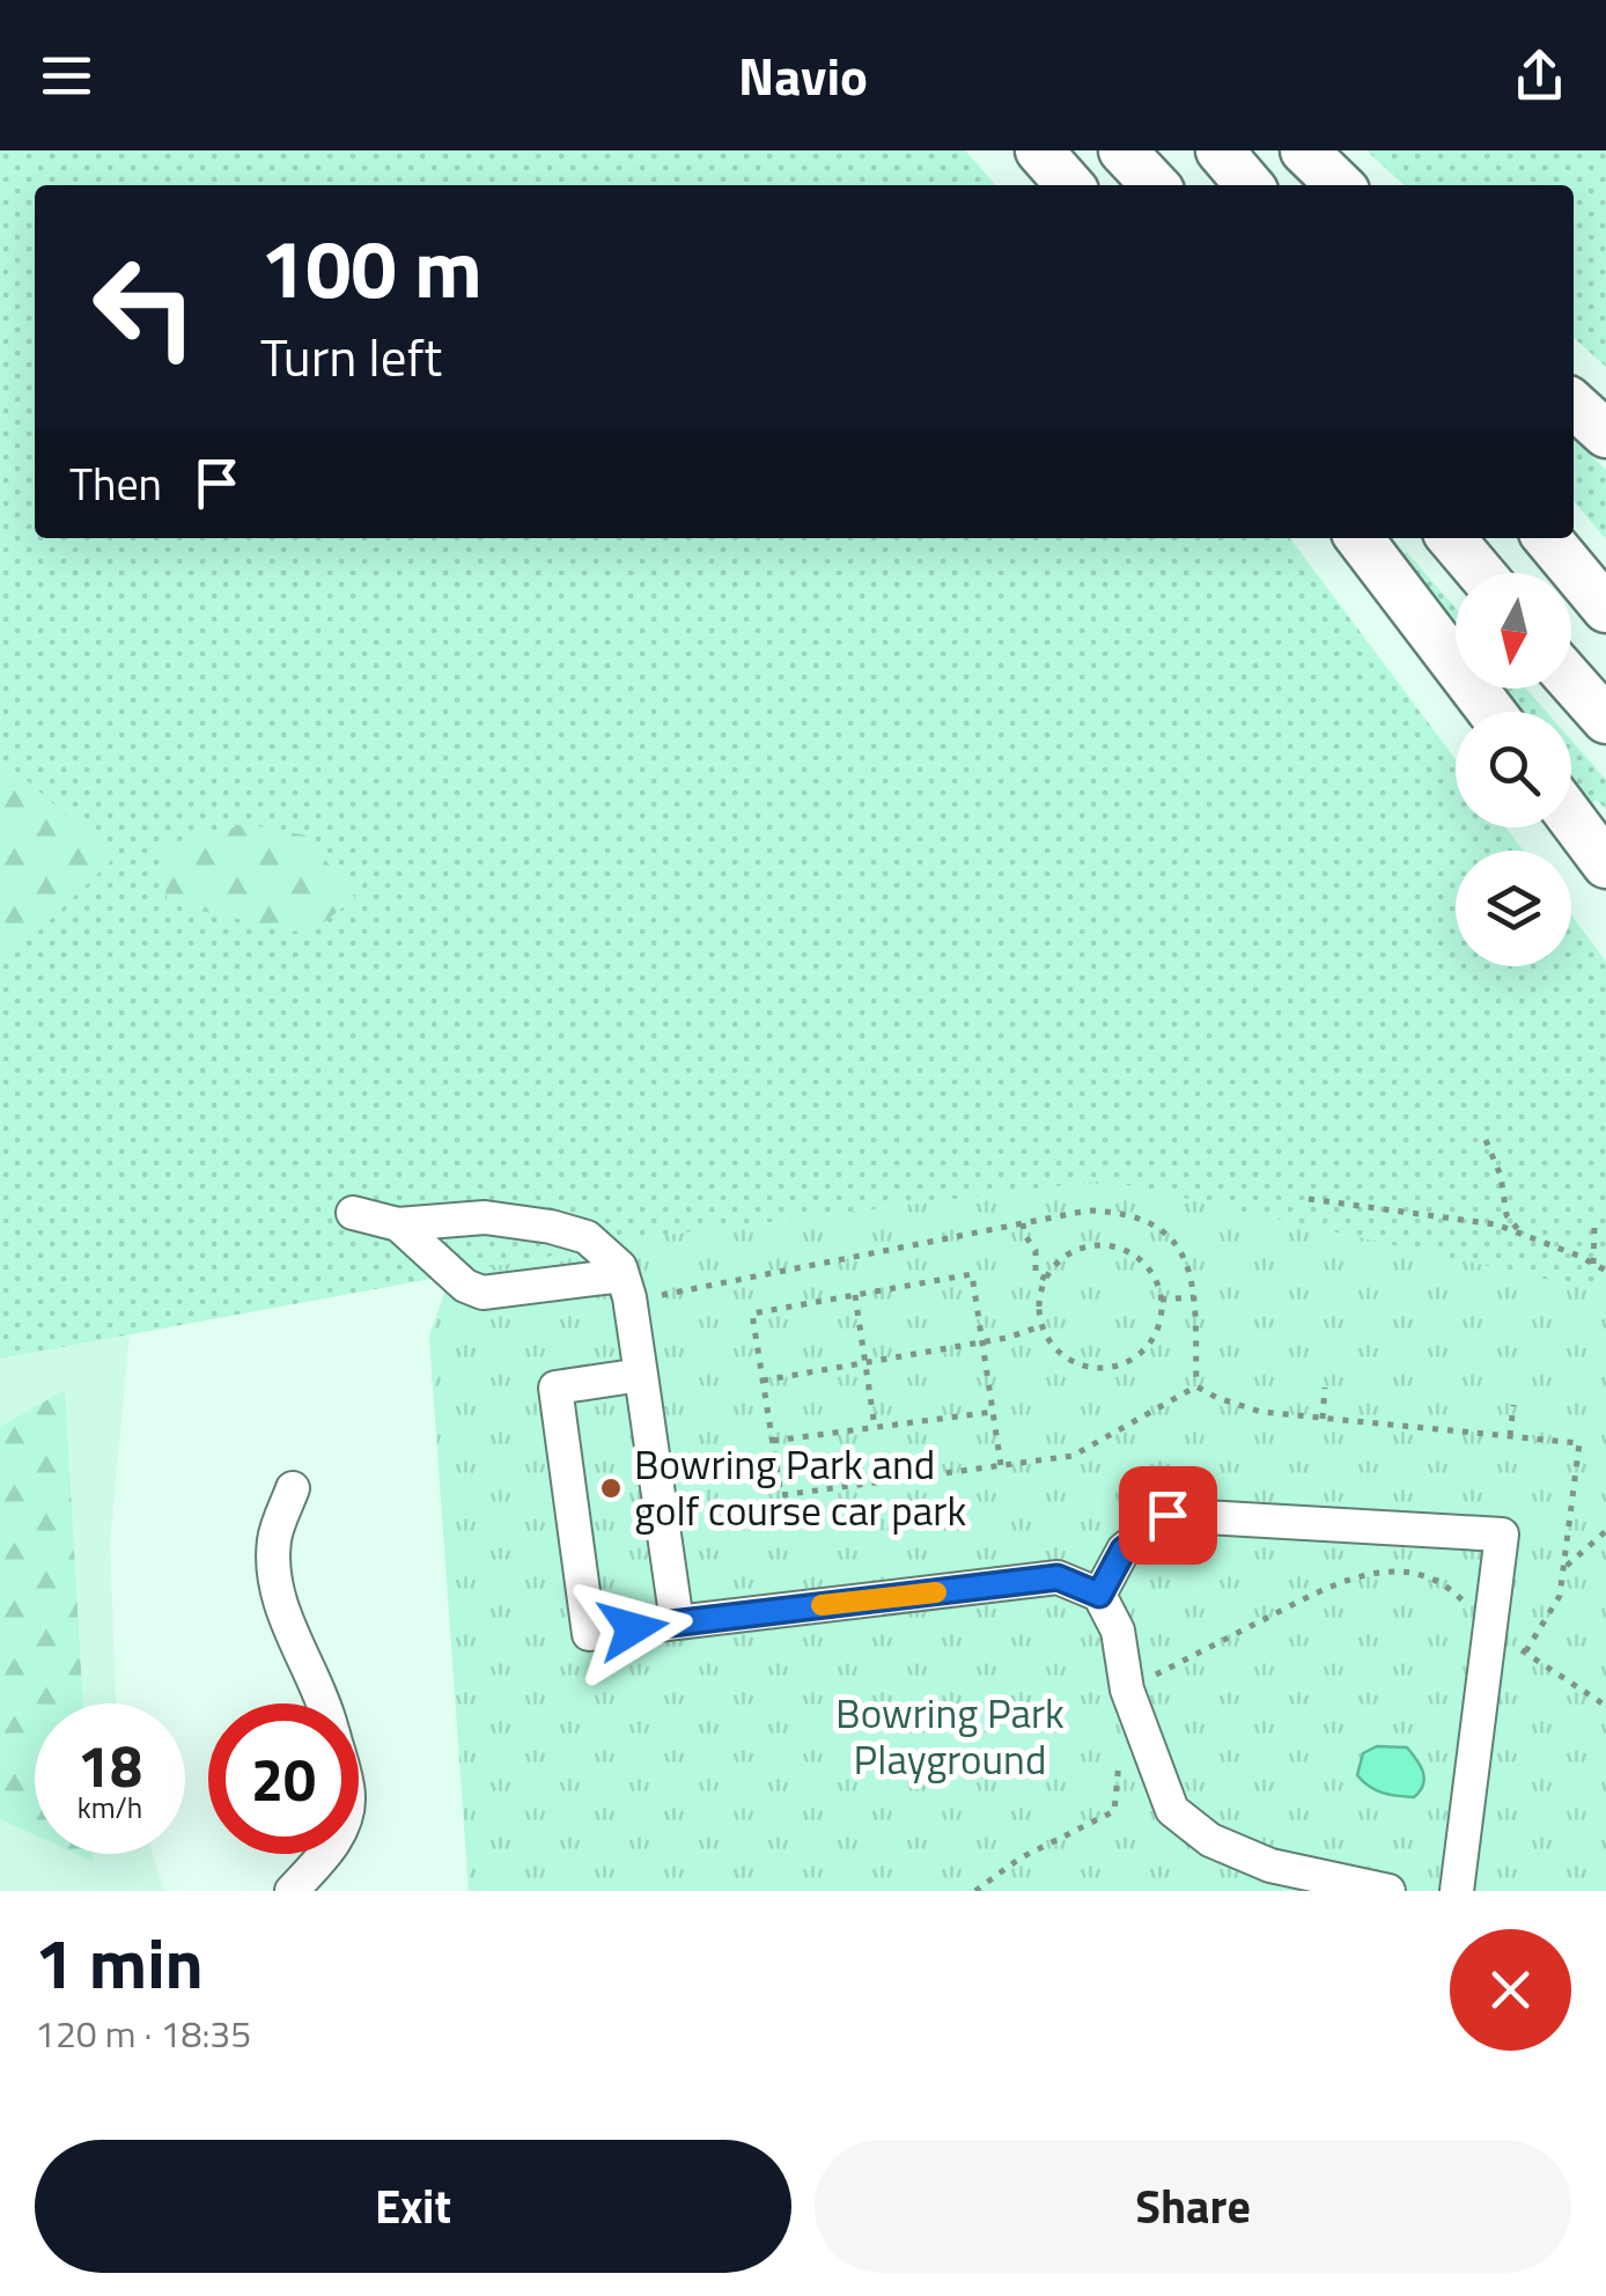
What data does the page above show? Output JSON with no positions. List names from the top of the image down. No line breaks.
{"parks":["Bowring Park Playground"],"places":["Bowring Park and golf course car park"],"north":"bottom","page":{"header":"Navio","turn":["100 m","Turn left"],"then":"Then","speed":"18 km/h","limit":"20","heading":["1 min","120 m · 18:35"],"buttons":["Exit","Share"]}}
